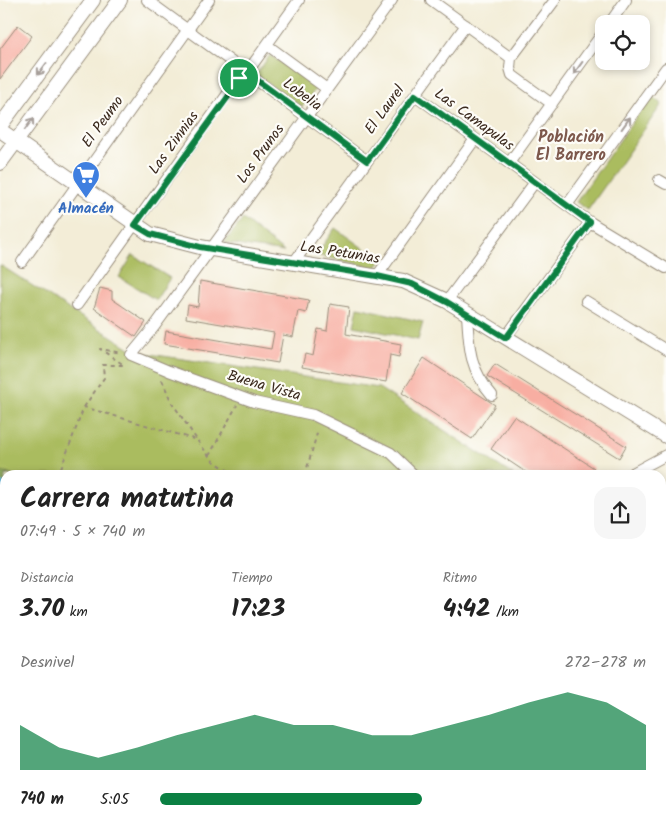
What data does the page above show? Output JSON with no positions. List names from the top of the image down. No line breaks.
{"streets":{"street":["Lobelia","El Laurel","Las Camapulas","El Peumo","Las Zinnias","Los Prunos","Las Petunias","Buena Vista"]},"crossings":[["Lobelia","El Laurel"],["Lobelia","El Peumo"],["Lobelia","Las Zinnias"],["Lobelia","Los Prunos"],["El Laurel","Las Camapulas"],["El Laurel","Las Petunias"],["El Peumo","Las Petunias"],["Las Zinnias","Las Petunias"],["Los Prunos","Las Petunias"],["Los Prunos","Buena Vista"]],"districts":["Población El Barrero"],"places":{"supermarket":["Almacén"]},"page":{"heading":["Carrera matutina","07:49 · 5 × 740 m"],"stats":[["Distancia","3.70 km"],["Tiempo","17:23"],["Ritmo","4:42 /km"]],"chart":["Desnivel","272–278 m"],"list":[{"name":"740 m","note":"5:05"}]}}
